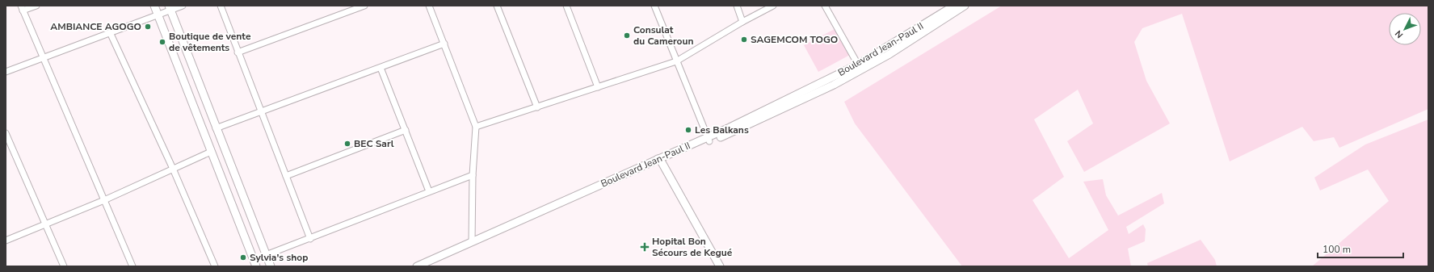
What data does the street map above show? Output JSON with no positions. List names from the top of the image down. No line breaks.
{"streets":{"main road":["Boulevard Jean-Paul II"]},"places":{"other":["AMBIANCE AGOGO","Consulat du Cameroun","SAGEMCOM TOGO","Boutique de vente de vêtements","Les Balkans","BEC Sarl","Sylvia's shop"],"health":["Hopital Bon Sécours de Kegué"]},"scale_bar":"100 m","north":"bottom left"}
